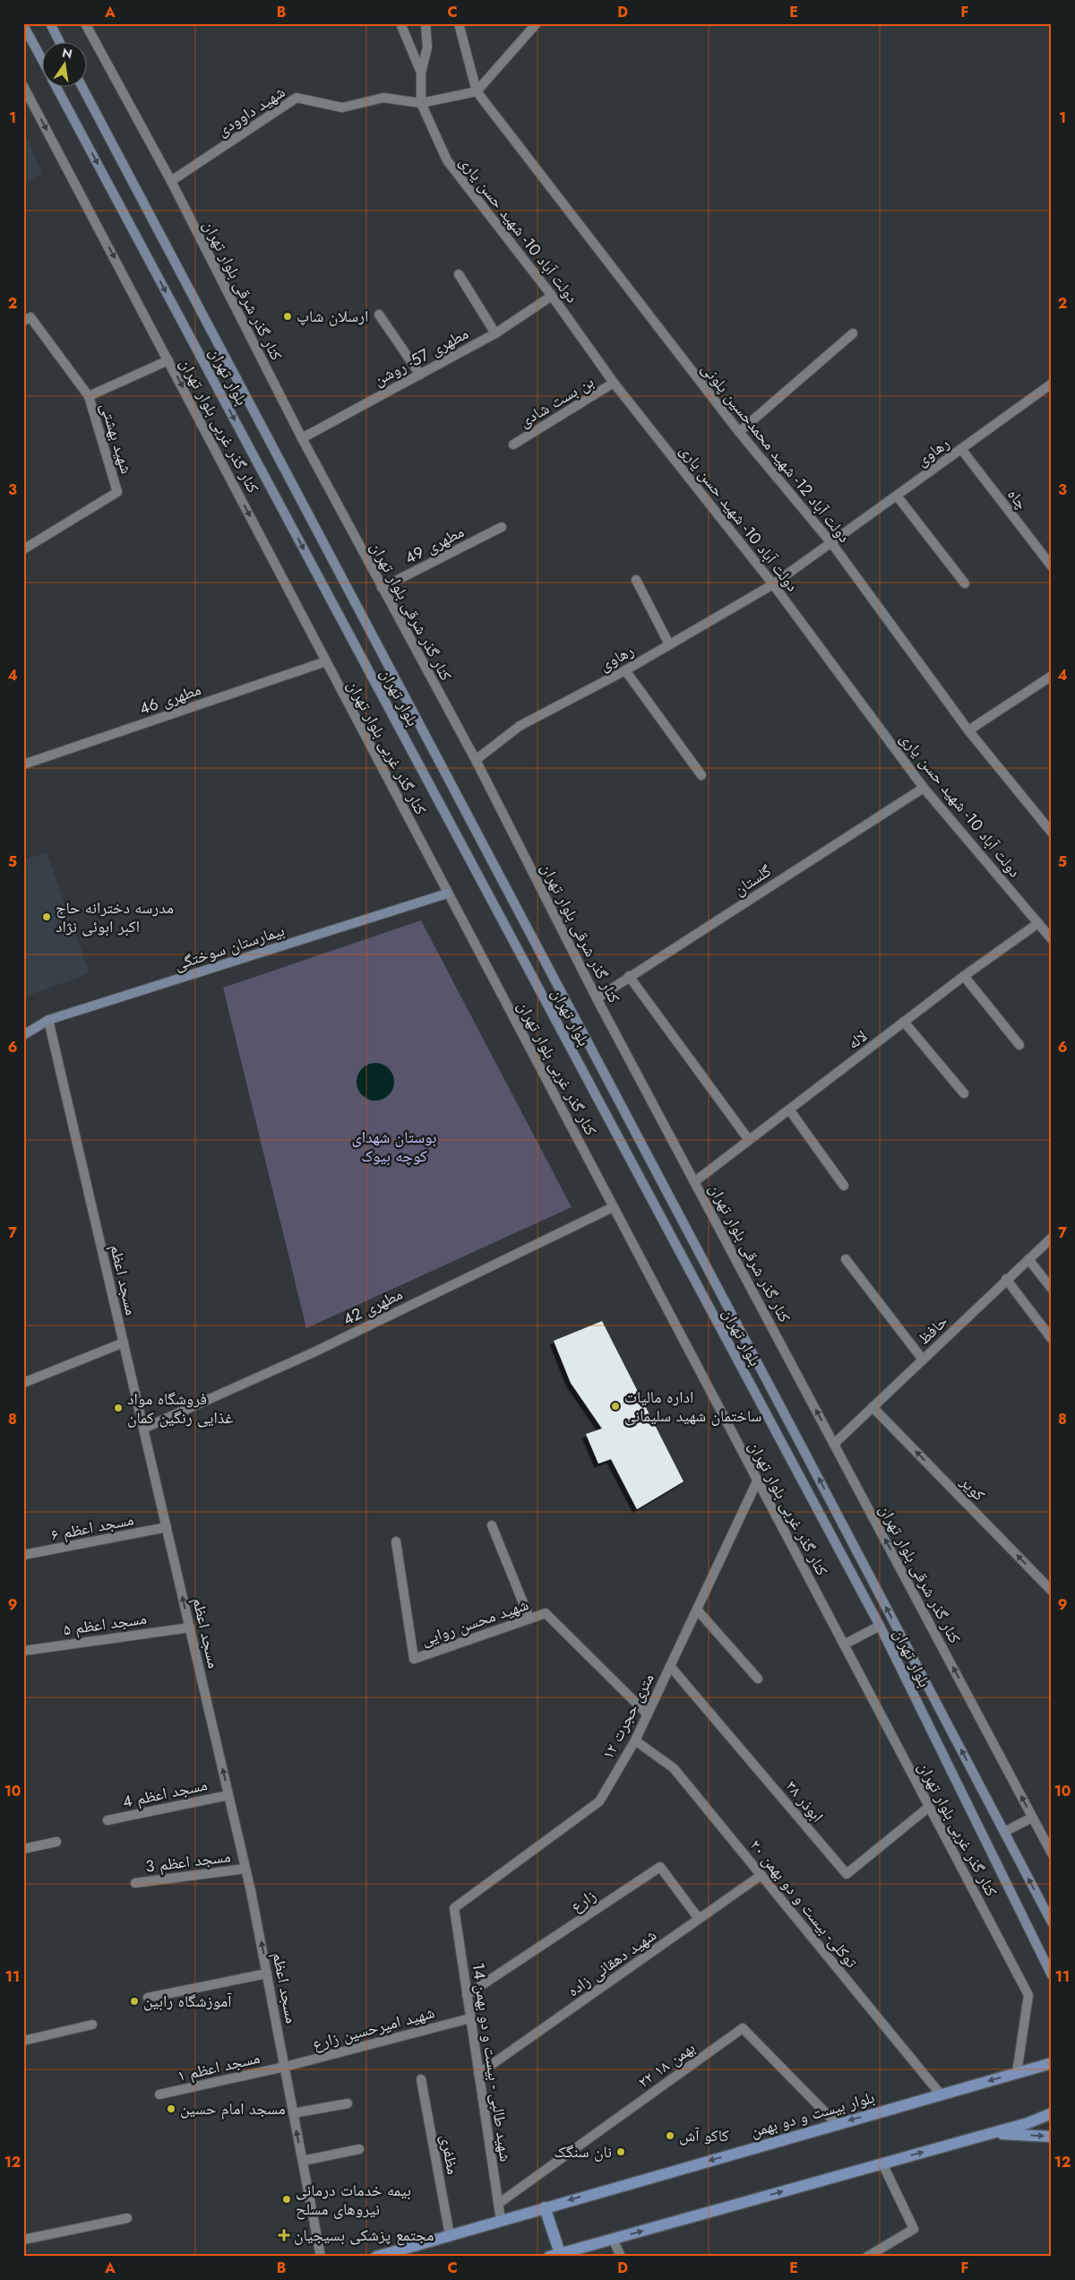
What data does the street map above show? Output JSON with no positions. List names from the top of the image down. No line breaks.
{"streets":{"main road":["بلوار تهران","بیمارستان سوختگی","بلوار بیست و دو بهمن"],"street":["شهید داوودی","دولت آباد 10- شهید حسن یاری","کنار گذر شرقی بلوار تهران","مطهری 57- روشن","بن بست شادی","کنار گذر غربی بلوار تهران","شهید بهشتی","رهاوی","دولت آباد 12- شهید محمدحسین پلونی","چاه","مطهری 49","مطهری 46","گلستان","لاله","مسجد اعظم","مطهری 42","حافظ","کویر","مسجد اعظم ۶","شهید محسن روایی","مسجد اعظم ۵","۱۲ متری حجرت","مسجد اعظم 4","۳۸ ابوذر","مسجد اعظم 3","زارع","توکلی- بیست و دو بهمن ۲۰","شهید دهقانی زاده","شهید امیرحسین زارع","شهید طالبی - بیست و دو بهمن 14","۲۲ بهمن ۱۸","مسجد اعظم ۱","مظفری"]},"crossings":[["شهید داوودی","دولت آباد 10- شهید حسن یاری"],["شهید داوودی","کنار گذر شرقی بلوار تهران"],["شهید داوودی","دولت آباد 12- شهید محمدحسین پلونی"],["دولت آباد 10- شهید حسن یاری","مطهری 57- روشن"],["دولت آباد 10- شهید حسن یاری","بن بست شادی"],["دولت آباد 10- شهید حسن یاری","رهاوی"],["دولت آباد 10- شهید حسن یاری","گلستان"],["دولت آباد 10- شهید حسن یاری","لاله"],["کنار گذر شرقی بلوار تهران","مطهری 57- روشن"],["کنار گذر شرقی بلوار تهران","رهاوی"],["کنار گذر شرقی بلوار تهران","مطهری 49"],["کنار گذر شرقی بلوار تهران","گلستان"],["کنار گذر شرقی بلوار تهران","لاله"],["کنار گذر شرقی بلوار تهران","حافظ"],["کنار گذر غربی بلوار تهران","شهید بهشتی"],["کنار گذر غربی بلوار تهران","مطهری 46"],["کنار گذر غربی بلوار تهران","بیمارستان سوختگی"],["کنار گذر غربی بلوار تهران","مطهری 42"],["کنار گذر غربی بلوار تهران","۱۲ متری حجرت"],["کنار گذر غربی بلوار تهران","۳۸ ابوذر"],["کنار گذر غربی بلوار تهران","بلوار بیست و دو بهمن"],["رهاوی","دولت آباد 12- شهید محمدحسین پلونی"],["رهاوی","چاه"],["بیمارستان سوختگی","مسجد اعظم"],["مسجد اعظم","مطهری 42"],["مسجد اعظم","مسجد اعظم ۶"],["مسجد اعظم","مسجد اعظم ۵"],["مسجد اعظم","مسجد اعظم 4"],["مسجد اعظم","مسجد اعظم 3"],["مسجد اعظم","شهید امیرحسین زارع"],["مسجد اعظم","مسجد اعظم ۱"],["حافظ","کویر"],["شهید محسن روایی","۱۲ متری حجرت"],["۱۲ متری حجرت","۳۸ ابوذر"],["۱۲ متری حجرت","توکلی- بیست و دو بهمن ۲۰"],["۱۲ متری حجرت","شهید طالبی - بیست و دو بهمن 14"],["زارع","شهید دهقانی زاده"],["زارع","شهید طالبی - بیست و دو بهمن 14"],["توکلی- بیست و دو بهمن ۲۰","شهید دهقانی زاده"],["توکلی- بیست و دو بهمن ۲۰","بلوار بیست و دو بهمن"],["شهید دهقانی زاده","شهید طالبی - بیست و دو بهمن 14"],["شهید امیرحسین زارع","شهید طالبی - بیست و دو بهمن 14"],["شهید امیرحسین زارع","مسجد اعظم ۱"],["شهید طالبی - بیست و دو بهمن 14","۲۲ بهمن ۱۸"],["شهید طالبی - بیست و دو بهمن 14","بلوار بیست و دو بهمن"],["۲۲ بهمن ۱۸","بلوار بیست و دو بهمن"],["بلوار بیست و دو بهمن","مظفری"]],"one_way":["کویر"],"parks":["بوستان شهدای کوچه بیوک"],"places":{"other":["ارسلان شاپ","مدرسه دخترانه حاج اکبر ابوئی نژاد","اداره مالیات ساختمان شهید سلیمانی","فروشگاه مواد غذایی رنگین کمان","آموزشگاه رابین","مسجد امام حسین","کاکو آش","نان سنگک","بیمه خدمات درمانی نیروهای مسلح"],"health":["مجتمع پزشکی بسیجیان"]},"north":"top","grid":{"columns":["A","B","C","D","E","F"],"rows":["1","2","3","4","5","6","7","8","9","10","11","12"]}}
